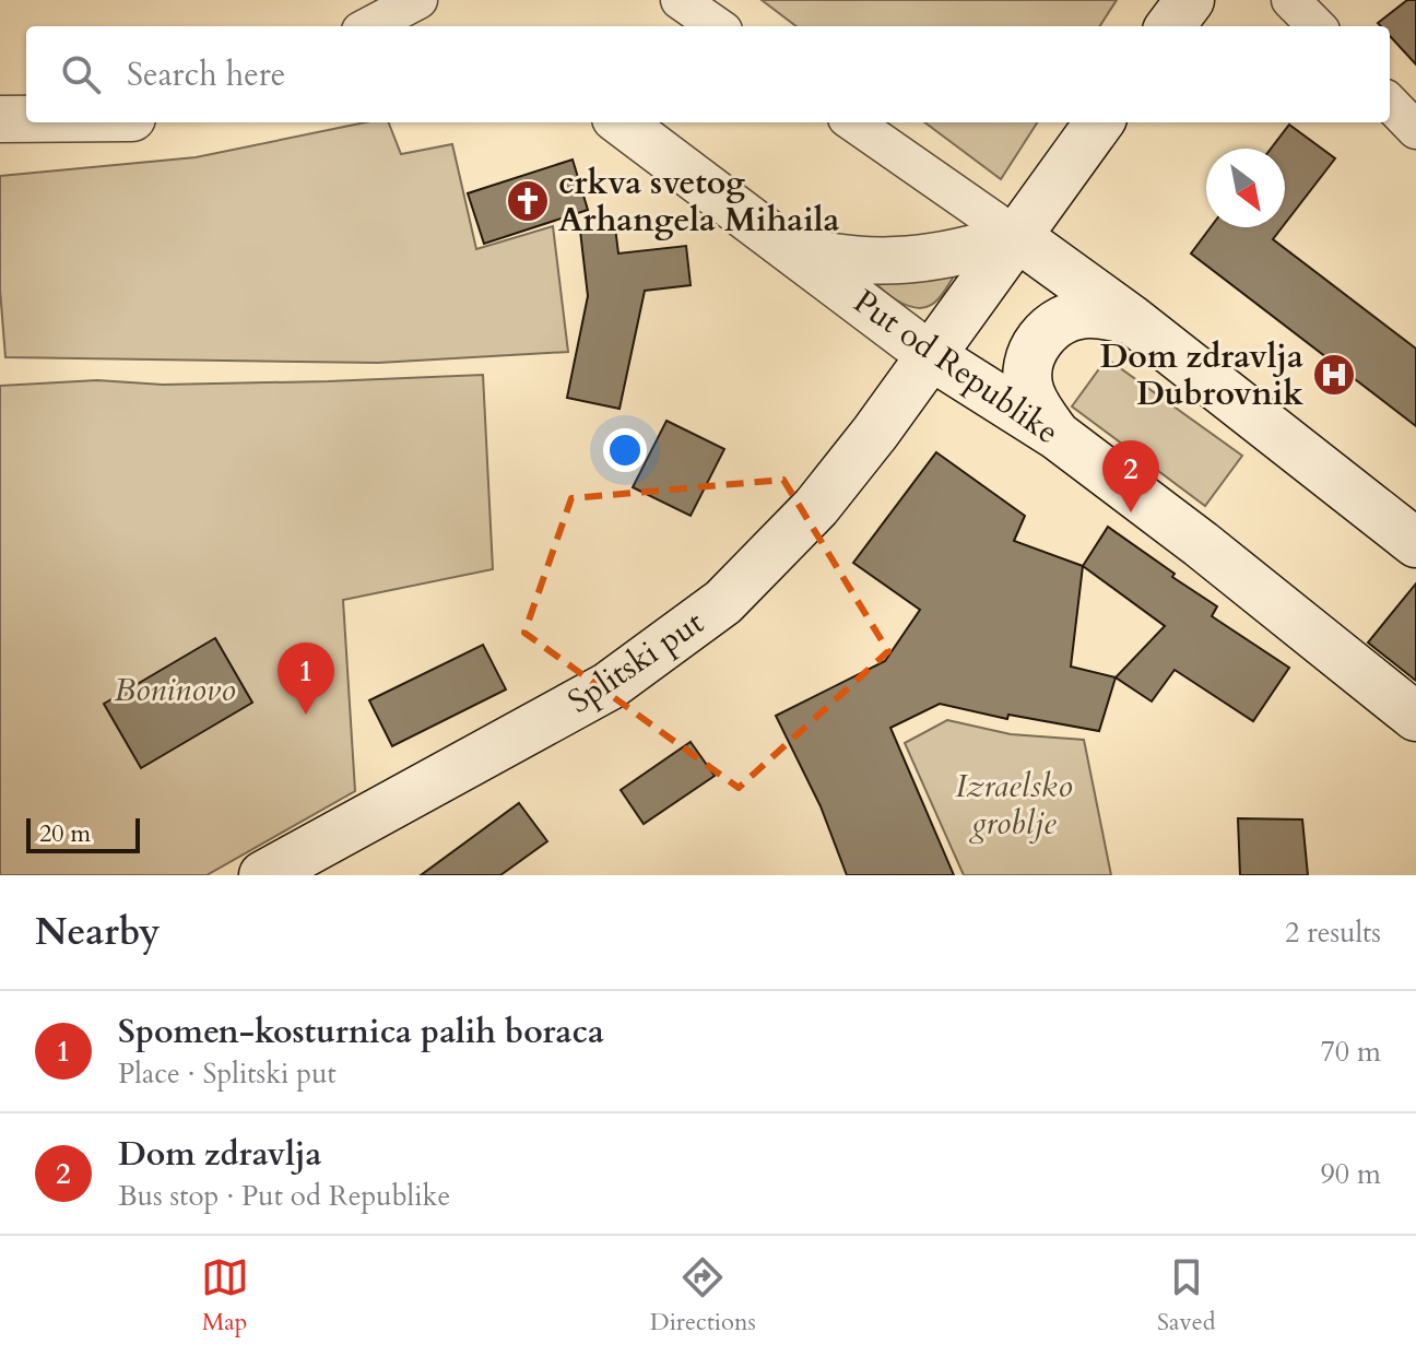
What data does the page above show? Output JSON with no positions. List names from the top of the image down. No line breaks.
{"streets":{"main road":["Put od Republike","Splitski put"]},"crossings":[["Put od Republike","Splitski put"]],"parks":["Boninovo","Izraelsko groblje"],"places":{"church":["crkva svetog Arhangela Mihaila"],"hospital":["Dom zdravlja Dubrovnik"]},"scale_bar":"20 m","north":"bottom right","page":{"search":"Search here","pins":["2","1"],"scale":"20 m","heading":["Nearby","2 results"],"list":[{"mark":"1","name":"Spomen-kosturnica palih boraca","note":"Place · Splitski put","value":"70 m"},{"mark":"2","name":"Dom zdravlja","note":"Bus stop · Put od Republike","value":"90 m"}],"nav":["Map","Directions","Saved"]}}
